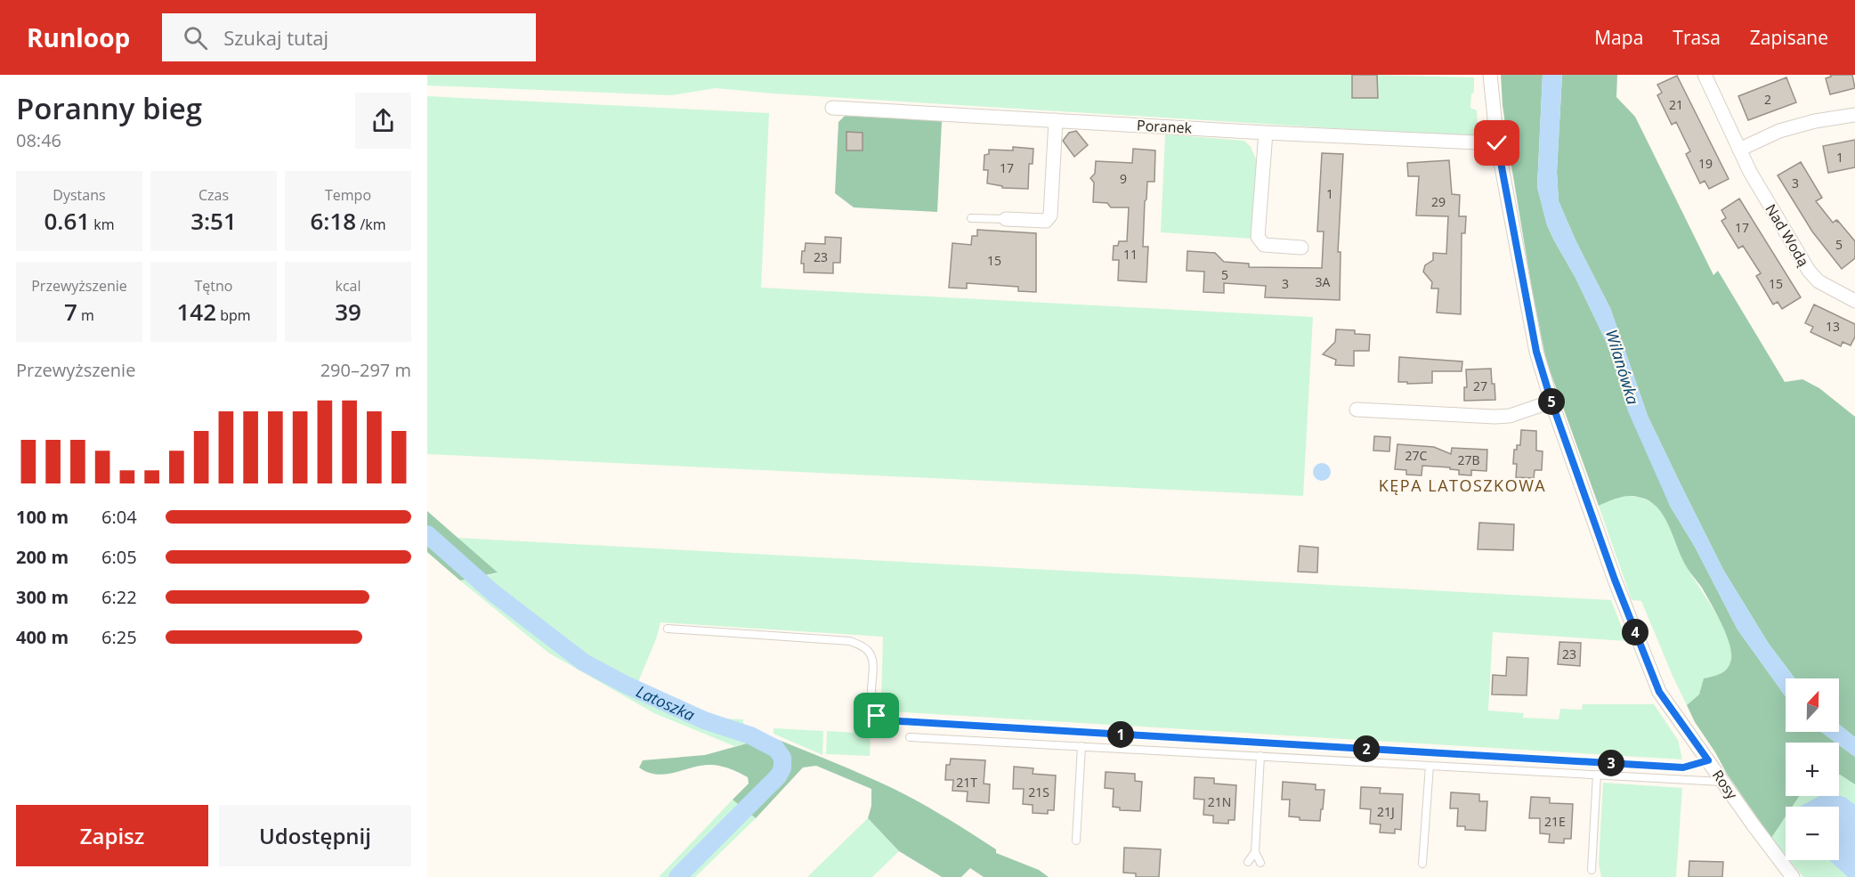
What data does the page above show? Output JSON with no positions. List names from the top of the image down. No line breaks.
{"streets":{"street":["Poranek","Nad Wodą","Rosy"]},"crossings":[["Poranek","Rosy"]],"districts":["KĘPA LATOSZKOWA"],"water":["Wilanówka","Latoszka"],"house_numbers":["2","21","1","19","17","9","3","1","29","17","5","11","23","15","5","3A","3","15","13","27","27C","27B","23","21T","21S","21N","21J","21E"],"north":"top","page":{"header":"Runloop","search":"Szukaj tutaj","nav":["Mapa","Trasa","Zapisane"],"heading":["Poranny bieg","08:46"],"stats":[["Dystans","0.61 km"],["Czas","3:51"],["Tempo","6:18 /km"],["Przewyższenie","7 m"],["Tętno","142 bpm"],["kcal","39"]],"chart":["Przewyższenie","290–297 m"],"pins":["5","4","1","2","3"],"list":[{"name":"100 m","note":"6:04"},{"name":"200 m","note":"6:05"},{"name":"300 m","note":"6:22"},{"name":"400 m","note":"6:25"}],"map_buttons":["+","−"],"buttons":["Zapisz","Udostępnij"]}}
